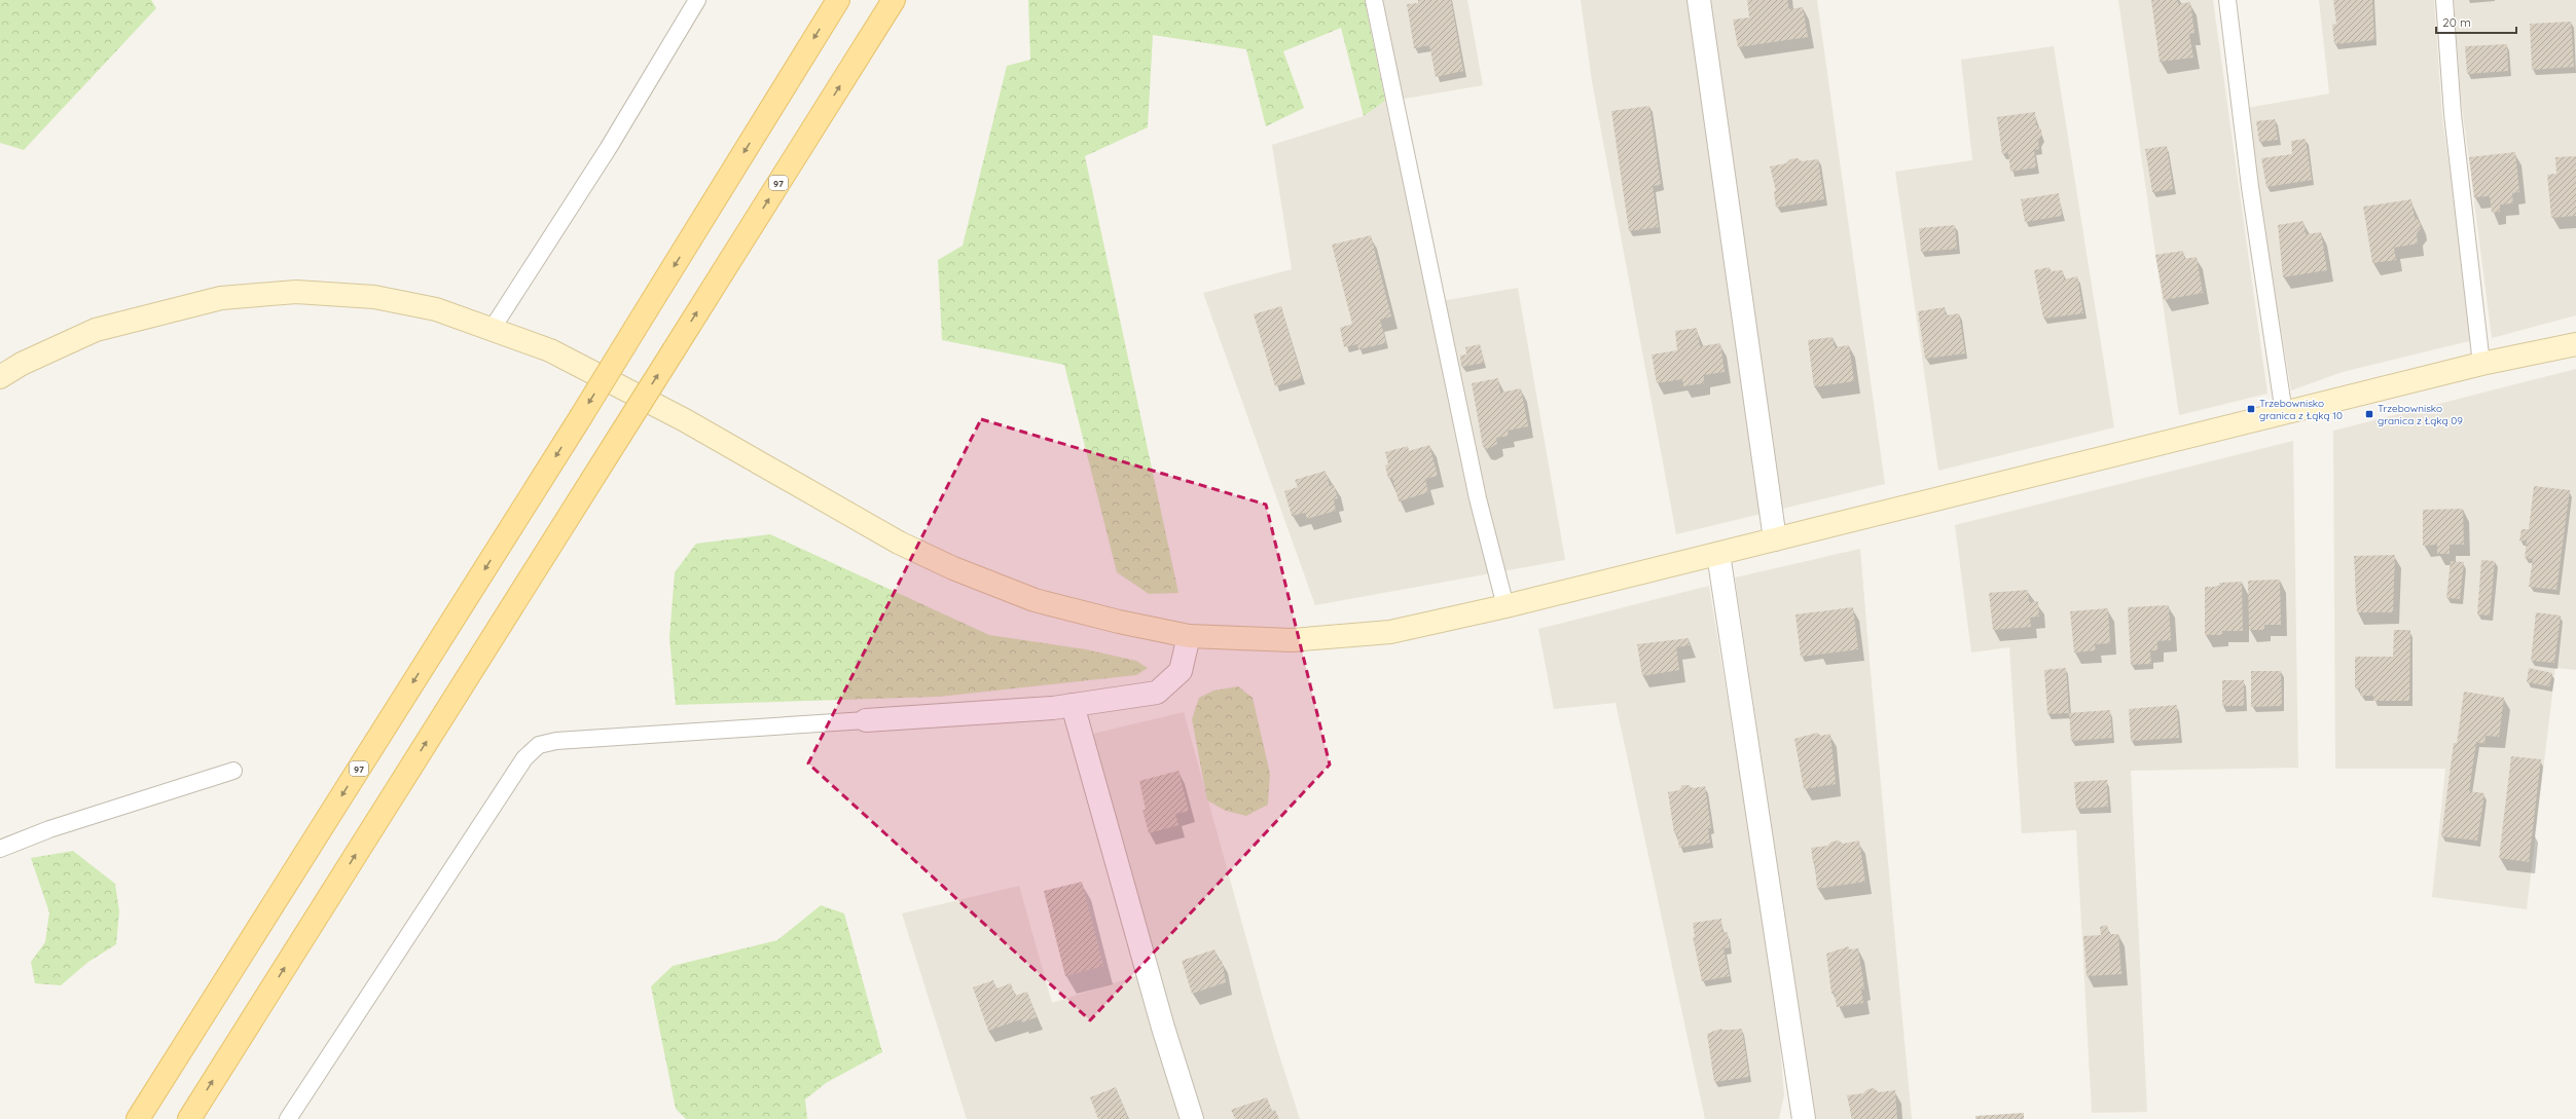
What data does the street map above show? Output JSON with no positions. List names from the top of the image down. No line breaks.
{"streets":{"main road":["97"]},"places":{"transit":["Trzebownisko granica z Łąką 10","Trzebownisko granica z Łąką 09"]},"scale_bar":"20 m"}
